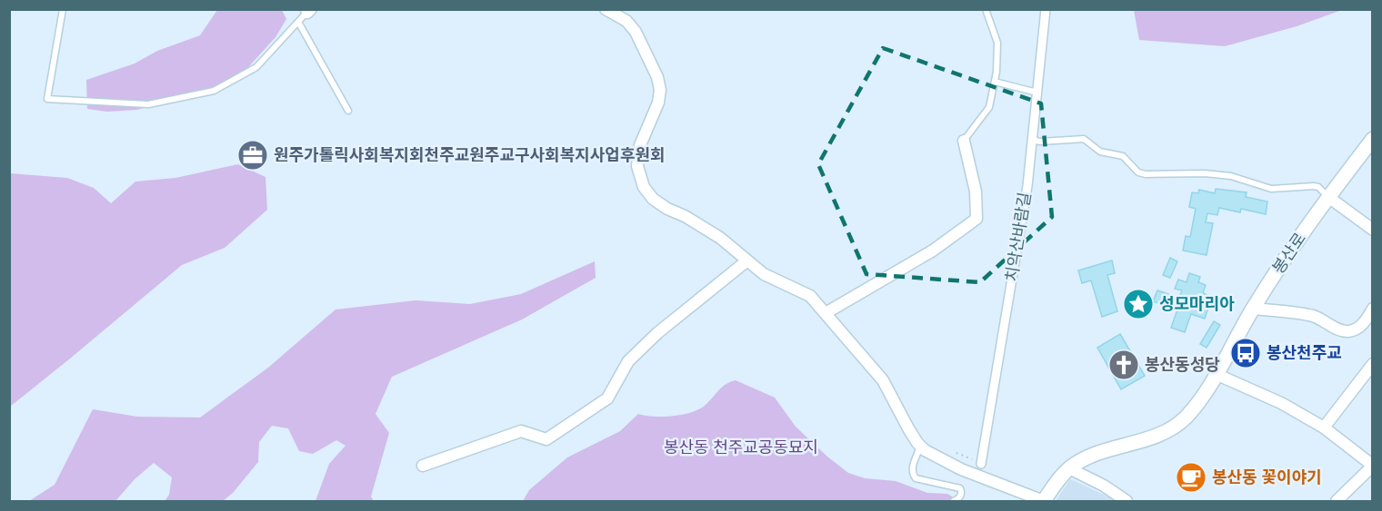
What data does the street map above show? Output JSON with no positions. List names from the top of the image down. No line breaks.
{"streets":{"street":["치악산바람길","봉산로"]},"parks":["봉산동 천주교공동묘지"],"places":{"office":["원주가톨릭사회복지회천주교원주교구사회복지사업후원회"],"place":["성모마리아"],"bus stop":["봉산천주교"],"church":["봉산동성당"],"cafe":["봉산동 꽃이야기"]}}
